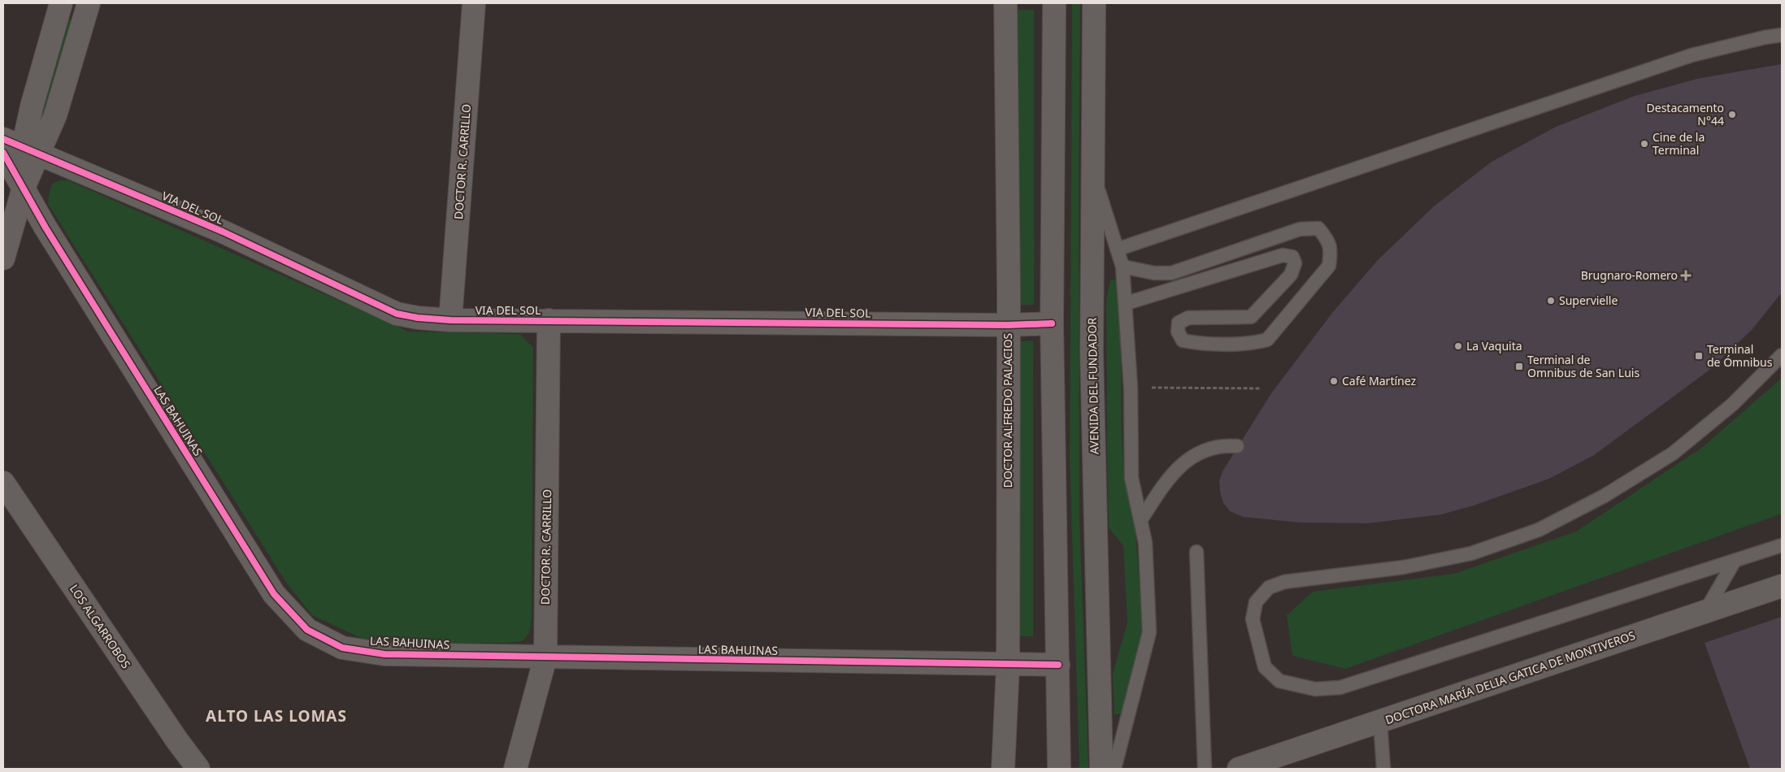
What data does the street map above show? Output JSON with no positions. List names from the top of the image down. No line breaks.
{"streets":{"street":["DOCTOR R. CARRILLO","VIA DEL SOL","AVENIDA DEL FUNDADOR","DOCTOR ALFREDO PALACIOS","LAS BAHUINAS","LOS ALGARROBOS","DOCTORA MARÍA DELIA GATICA DE MONTIVEROS"]},"crossings":[["DOCTOR R. CARRILLO","VIA DEL SOL"],["DOCTOR R. CARRILLO","LAS BAHUINAS"],["VIA DEL SOL","DOCTOR ALFREDO PALACIOS"],["DOCTOR ALFREDO PALACIOS","LAS BAHUINAS"]],"districts":["ALTO LAS LOMAS"],"places":{"other":["Destacamento N°44","Cine de la Terminal","Supervielle","La Vaquita","Café Martínez"],"health":["Brugnaro-Romero"],"transit":["Terminal de Ómnibus","Terminal de Omnibus de San Luis"]}}
